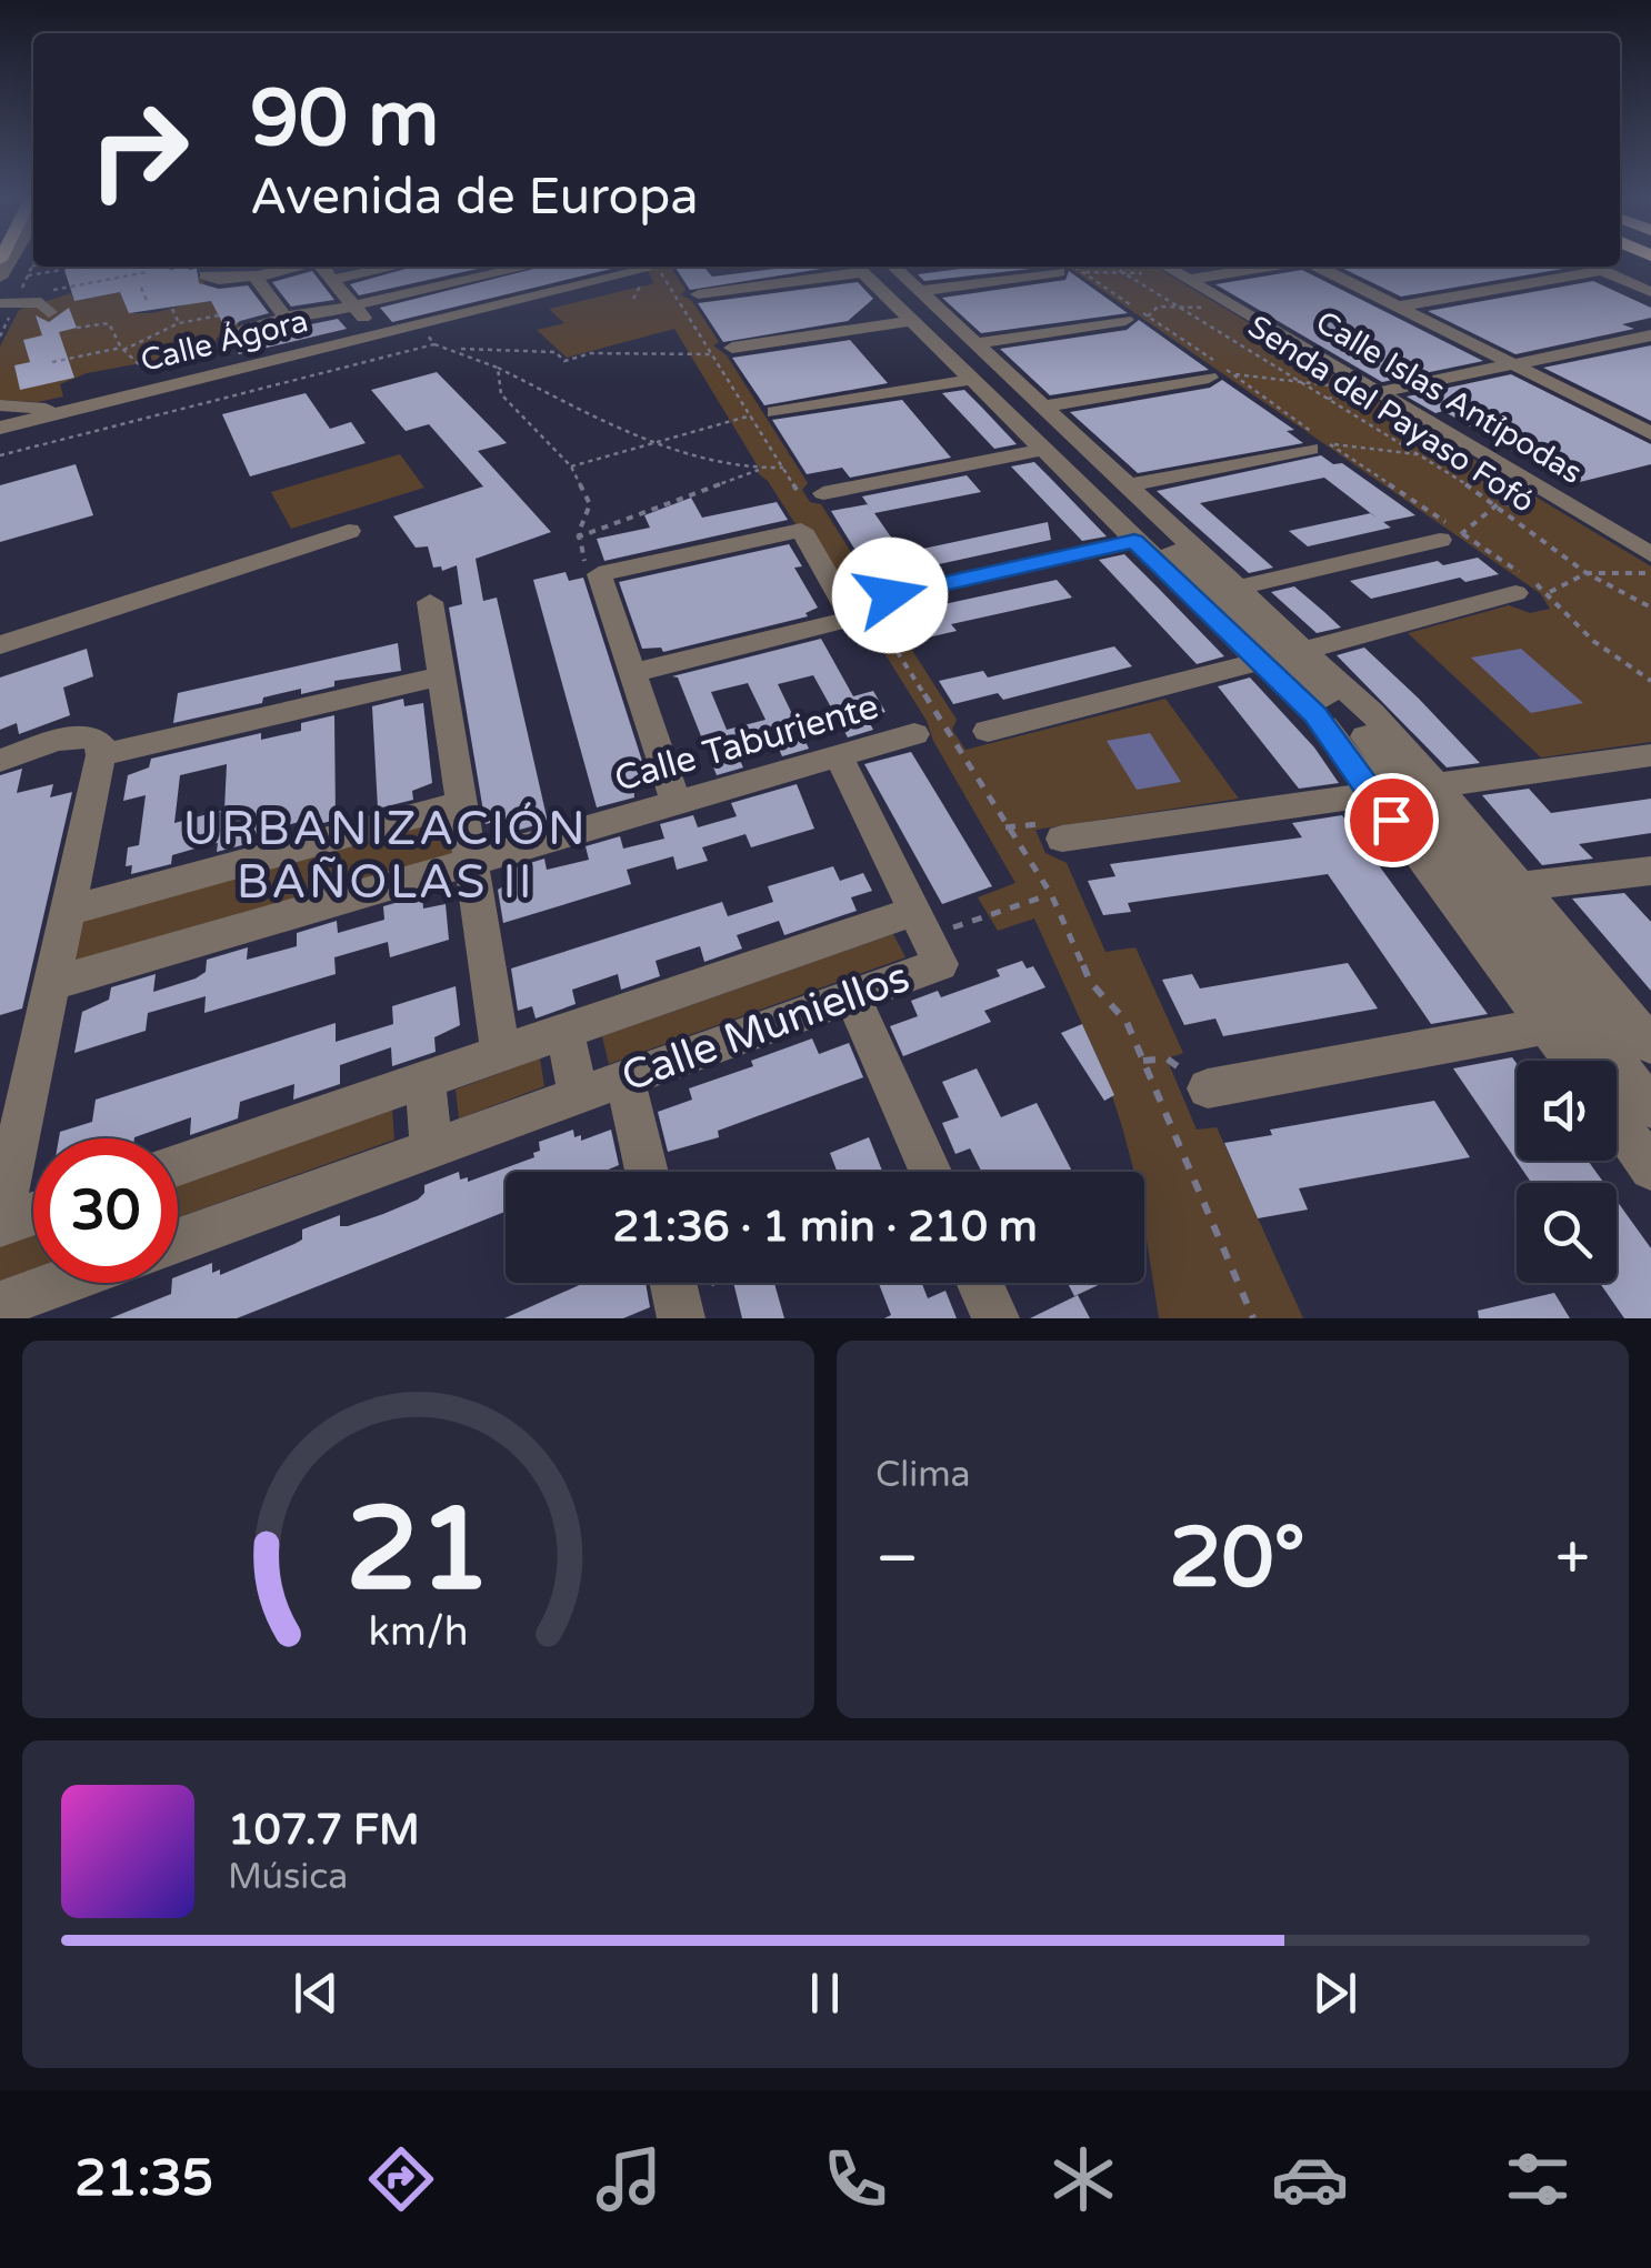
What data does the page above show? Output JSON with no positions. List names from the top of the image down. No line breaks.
{"streets":{"street":["Calle Ágora","Calle Islas Antípodas","Calle Taburiente","Calle Muniellos"],"path":["Senda del Payaso Fofó"]},"districts":["URBANIZACIÓN BAÑOLAS II"],"page":{"turn":["90 m","Avenida de Europa"],"limit":"30","trip":"21:36 · 1 min · 210 m","tile":"Clima","heat":["−","20°","+"],"song":["107.7 FM","Música"],"tabs":"21:35","gauge":["21","km/h"]}}
